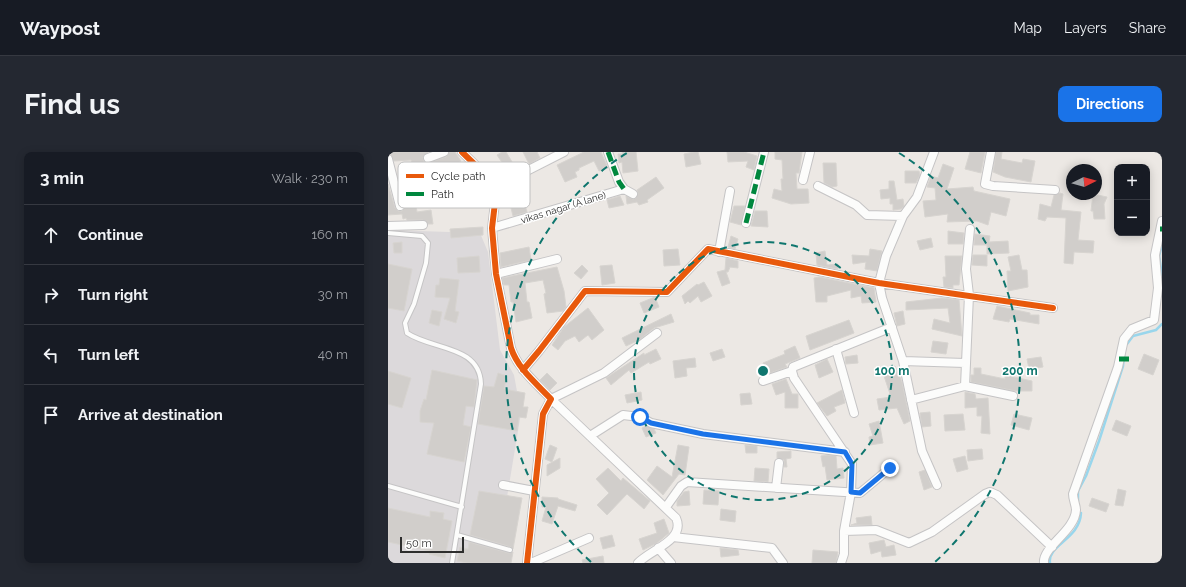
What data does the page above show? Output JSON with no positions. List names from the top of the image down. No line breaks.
{"streets":{"street":["vikas nagar (A lane)"]},"legend":["Cycle path","Path"],"scale_bar":"50 m","north":"right","page":{"header":"Waypost","nav":["Map","Layers","Share"],"buttons":"Directions","title":"Find us","heading":["3 min","Walk · 230 m"],"map_buttons":["+","−"],"list":[["Continue","160 m"],["Turn right","30 m"],["Turn left","40 m"],"Arrive at destination"],"scale":"50 m"},"rings":["100 m","200 m"]}
